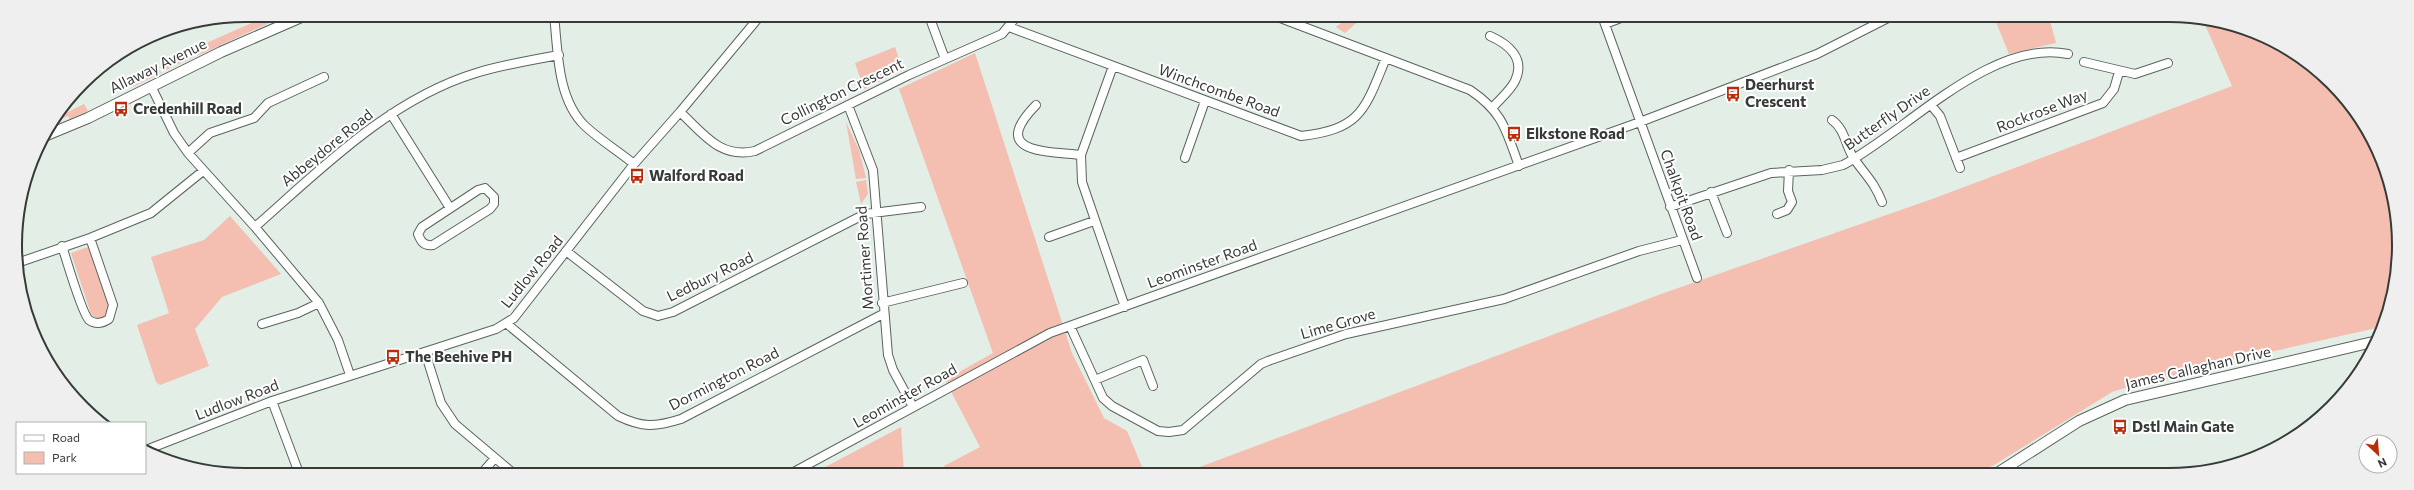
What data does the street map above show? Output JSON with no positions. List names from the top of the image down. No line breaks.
{"streets":{"street":["Allaway Avenue","Winchcombe Road","Collington Crescent","Rockrose Way","Butterfly Drive","Abbeydore Road","Chalkpit Road","Mortimer Road","Leominster Road","Ludlow Road","Ledbury Road","Lime Grove","James Callaghan Drive","Dormington Road"]},"crossings":[["Winchcombe Road","Collington Crescent"],["Collington Crescent","Mortimer Road"],["Collington Crescent","Ludlow Road"],["Butterfly Drive","Chalkpit Road"],["Chalkpit Road","Leominster Road"],["Chalkpit Road","Lime Grove"],["Mortimer Road","Leominster Road"],["Mortimer Road","Ledbury Road"],["Mortimer Road","Dormington Road"],["Leominster Road","Lime Grove"],["Ludlow Road","Ledbury Road"],["Ludlow Road","Dormington Road"]],"places":{"bus stop":["Deerhurst Crescent","Credenhill Road","Elkstone Road","Walford Road","The Beehive PH","Dstl Main Gate"]},"legend":["Road","Park"],"north":"bottom right"}
